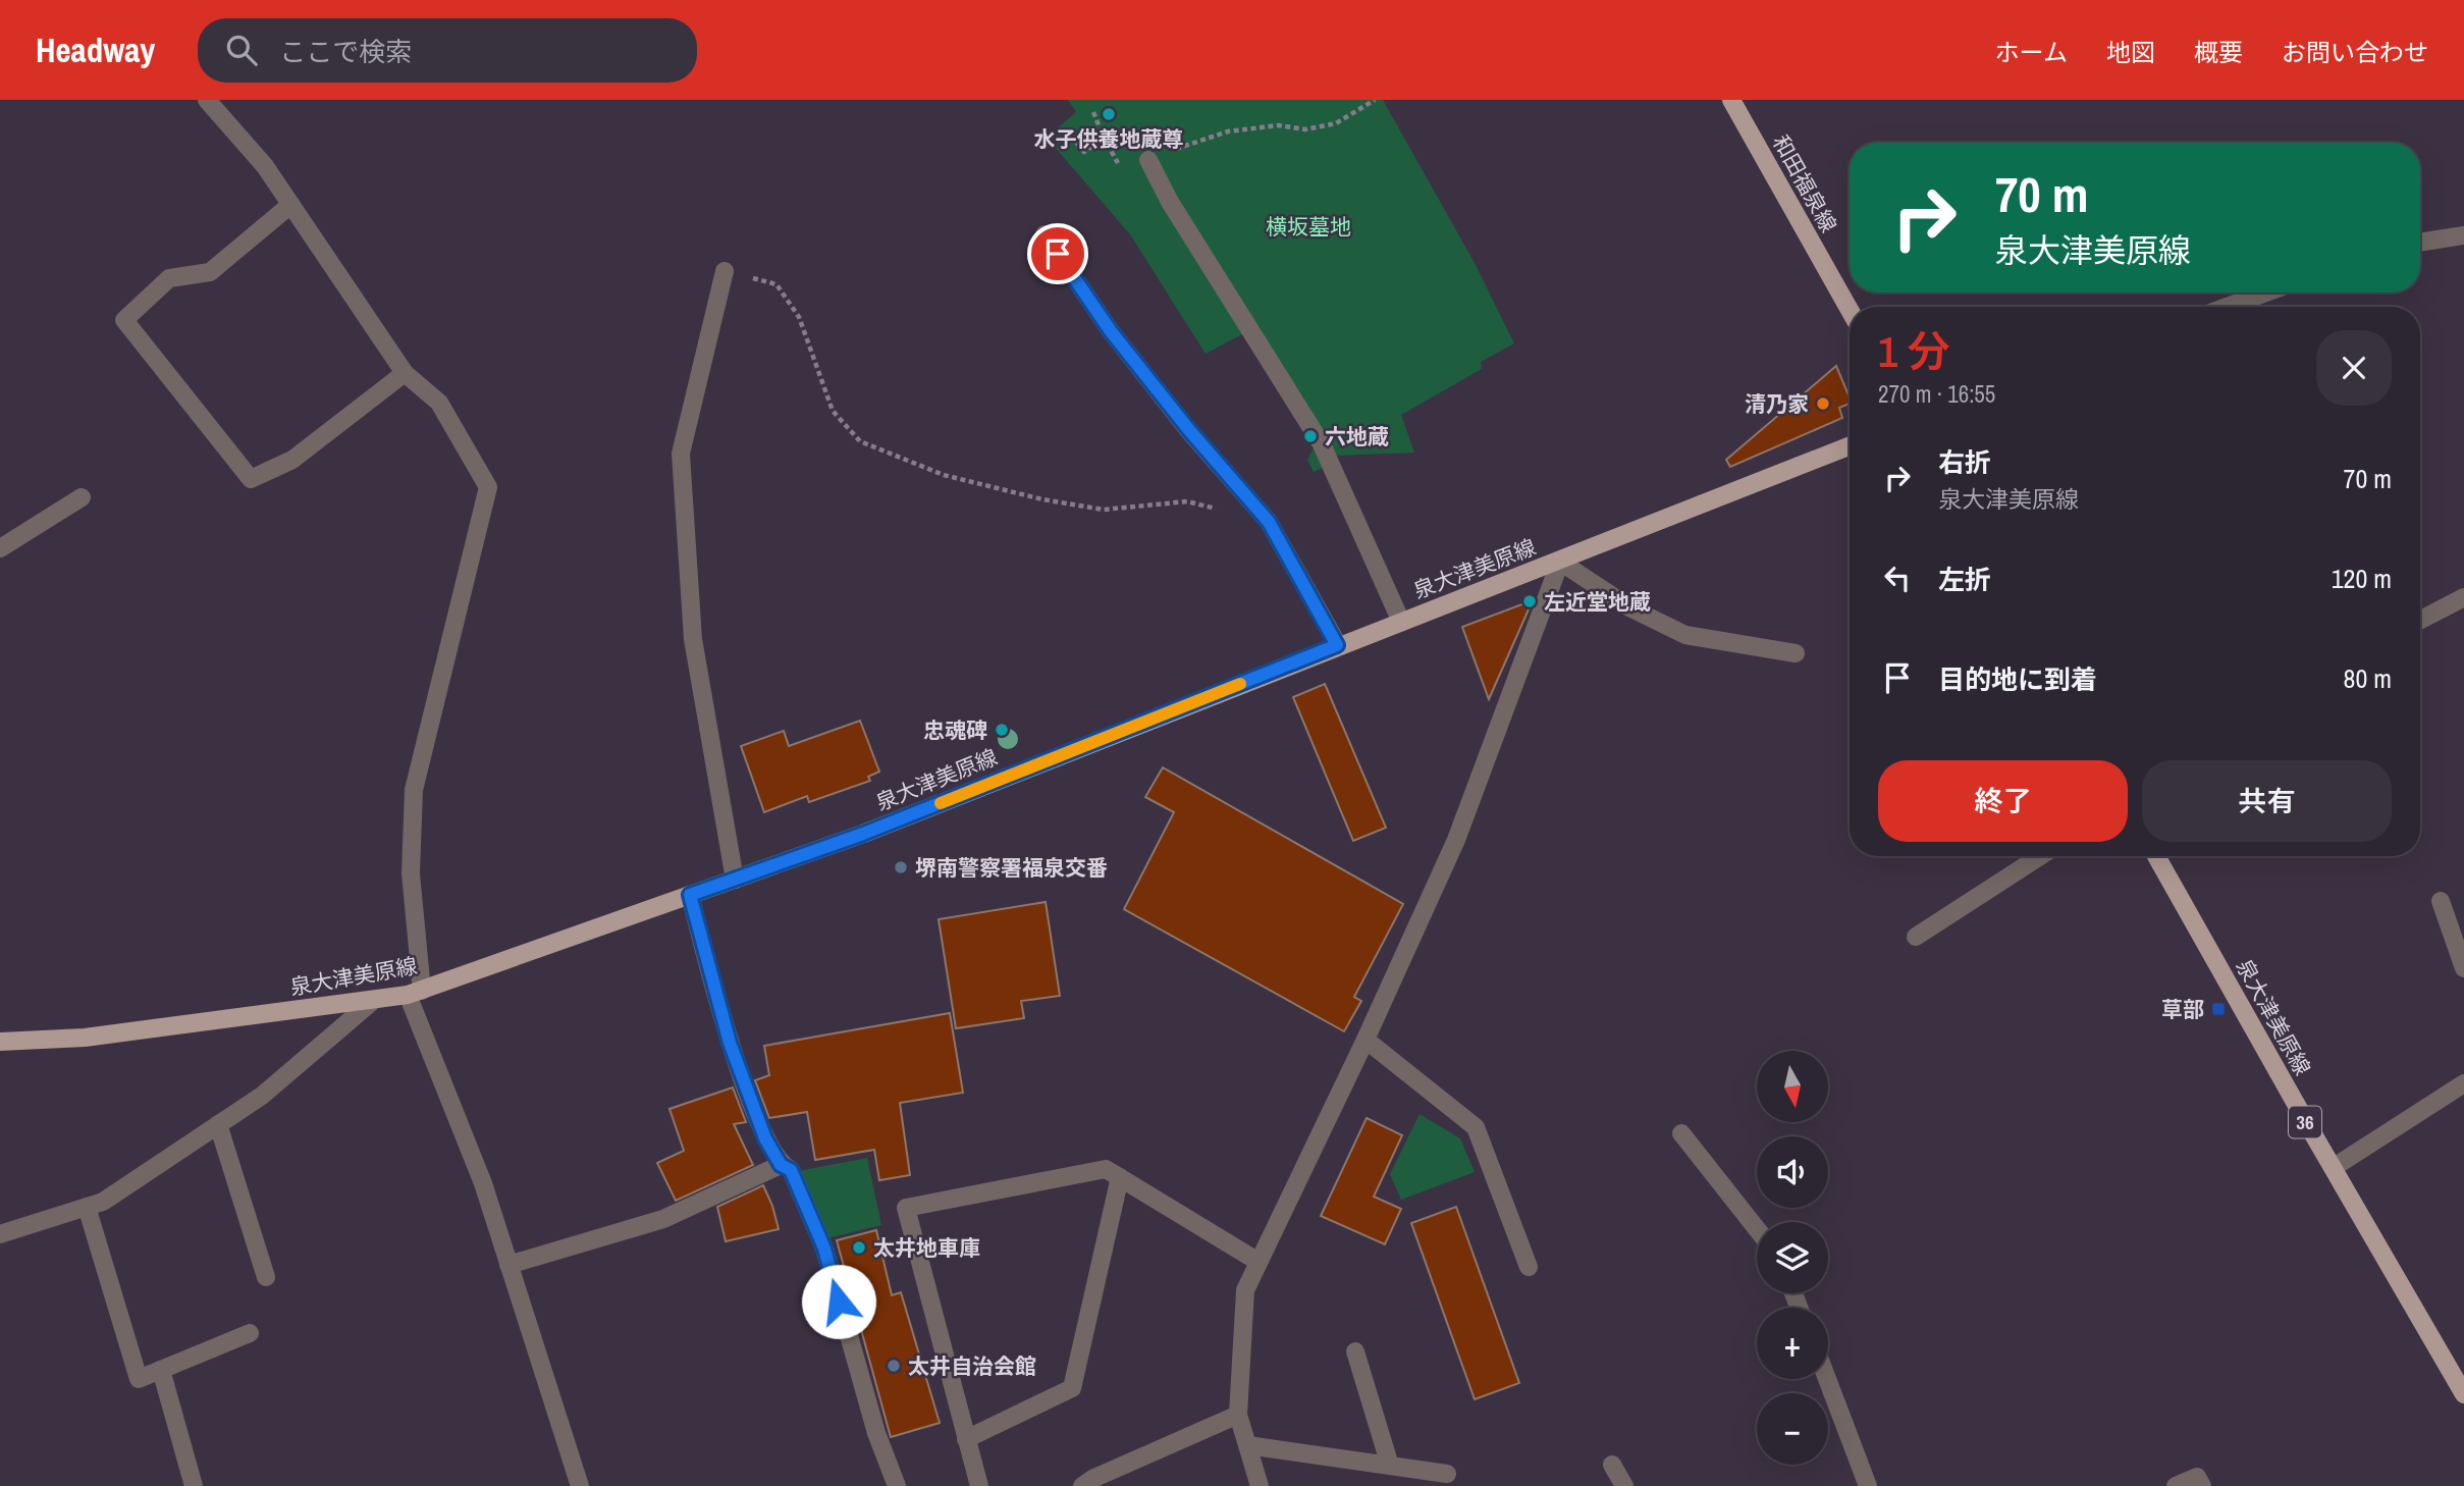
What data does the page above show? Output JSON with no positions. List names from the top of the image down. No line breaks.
{"streets":{"main road":["和田福泉線","泉大津美原線","36"]},"parks":["横坂墓地"],"places":{"other":["水子供養地蔵尊","清乃家","六地蔵","左近堂地蔵","忠魂碑","堺南警察署福泉交番","太井地車庫","太井自治会館"],"transit":["草部"]},"north":"bottom","page":{"header":"Headway","search":"ここで検索","nav":["ホーム","地図","概要","お問い合わせ"],"turn":["70 m","泉大津美原線"],"heading":["1 分","270 m · 16:55"],"list":[{"name":"右折","note":"泉大津美原線","value":"70 m"},{"name":"左折","value":"120 m"},{"name":"目的地に到着","value":"80 m"}],"buttons":["終了","共有"],"map_buttons":["+","−"]}}
